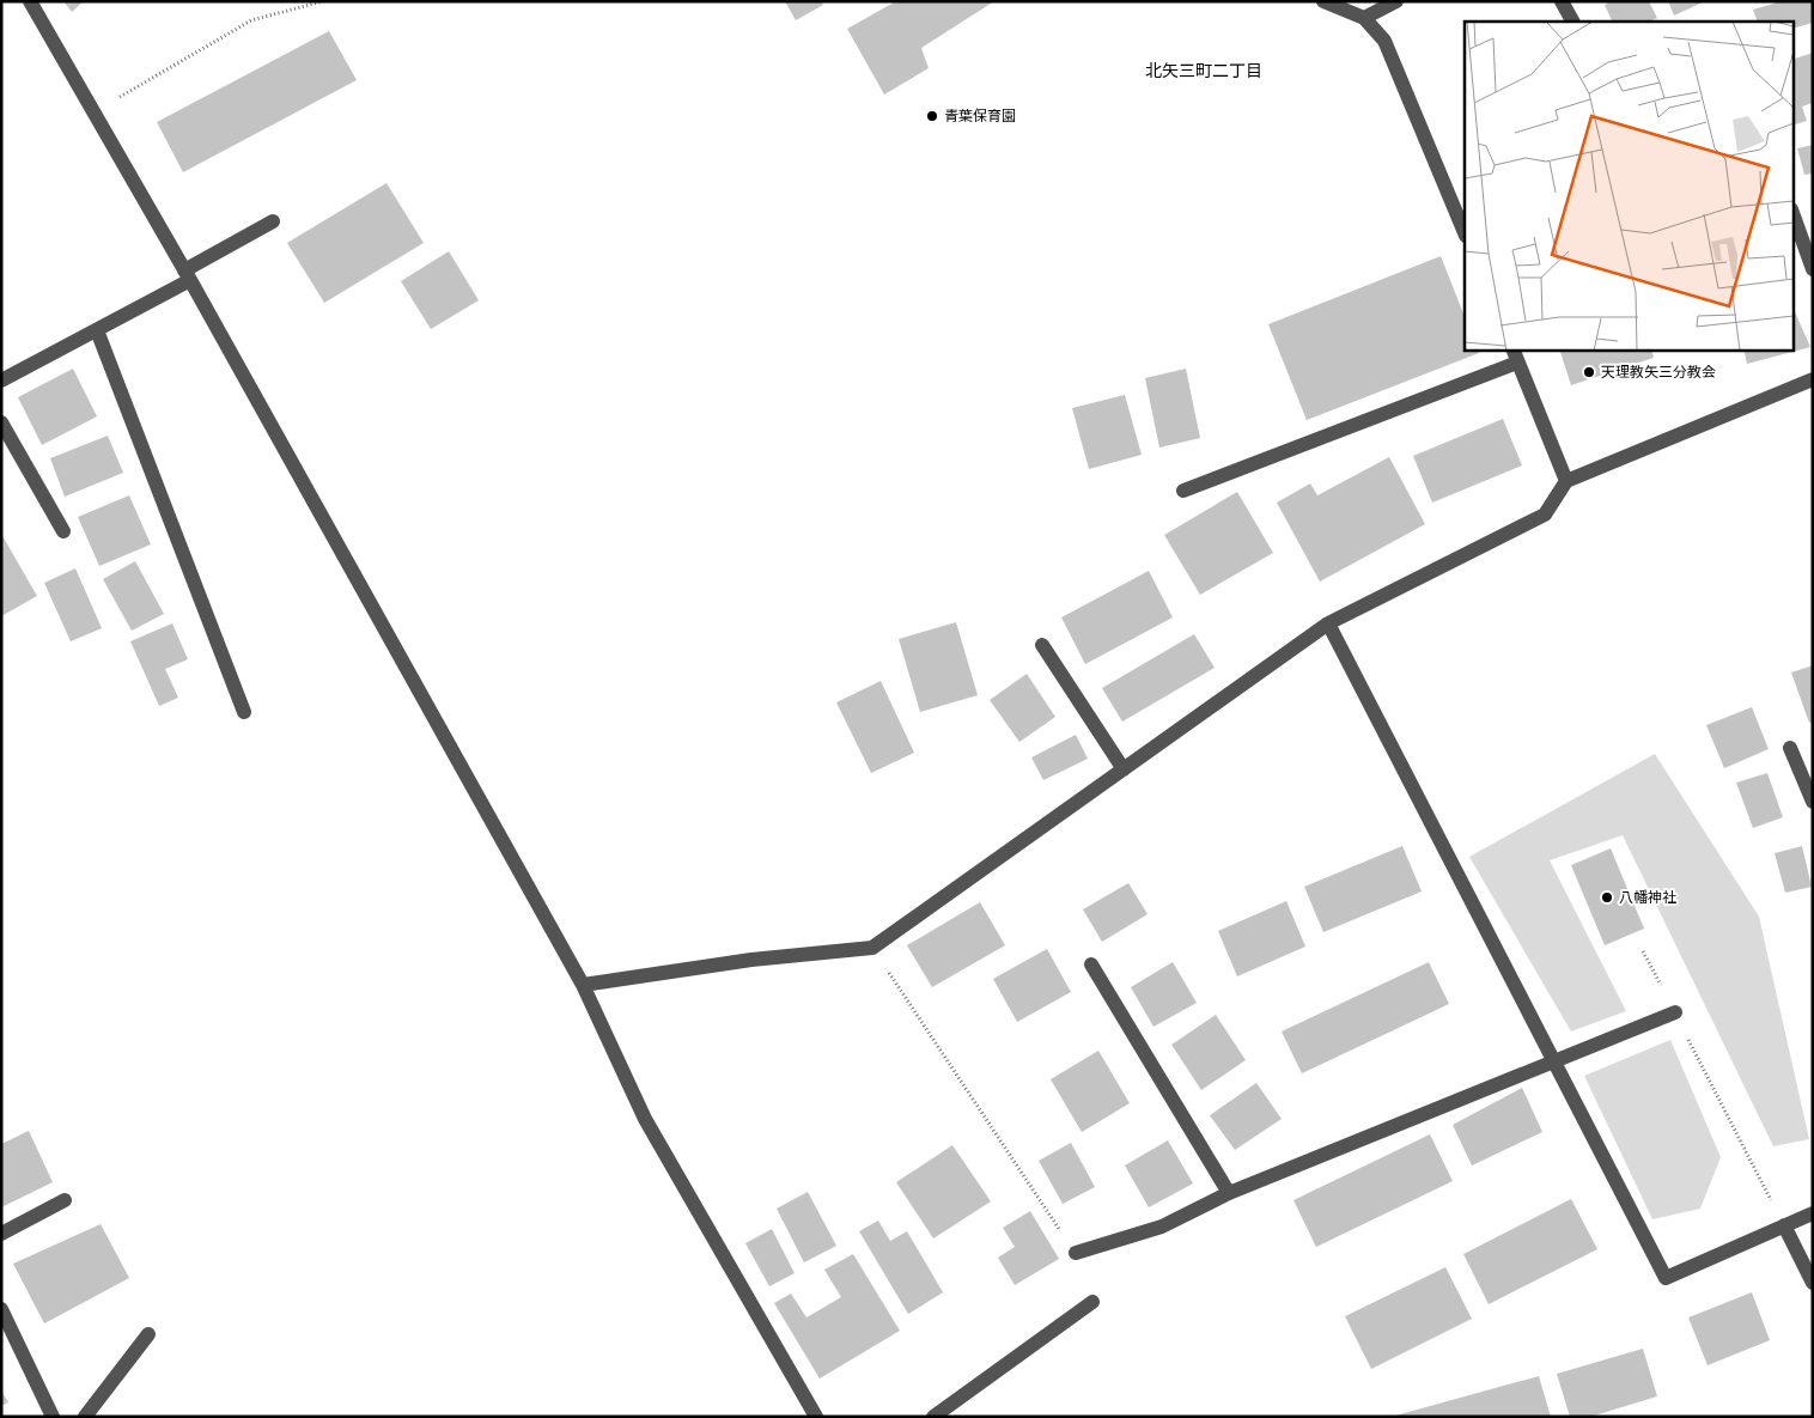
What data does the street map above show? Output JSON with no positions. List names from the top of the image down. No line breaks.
{"districts":["北矢三町二丁目"],"places":["青葉保育園","天理教矢三分教会","八幡神社"]}
